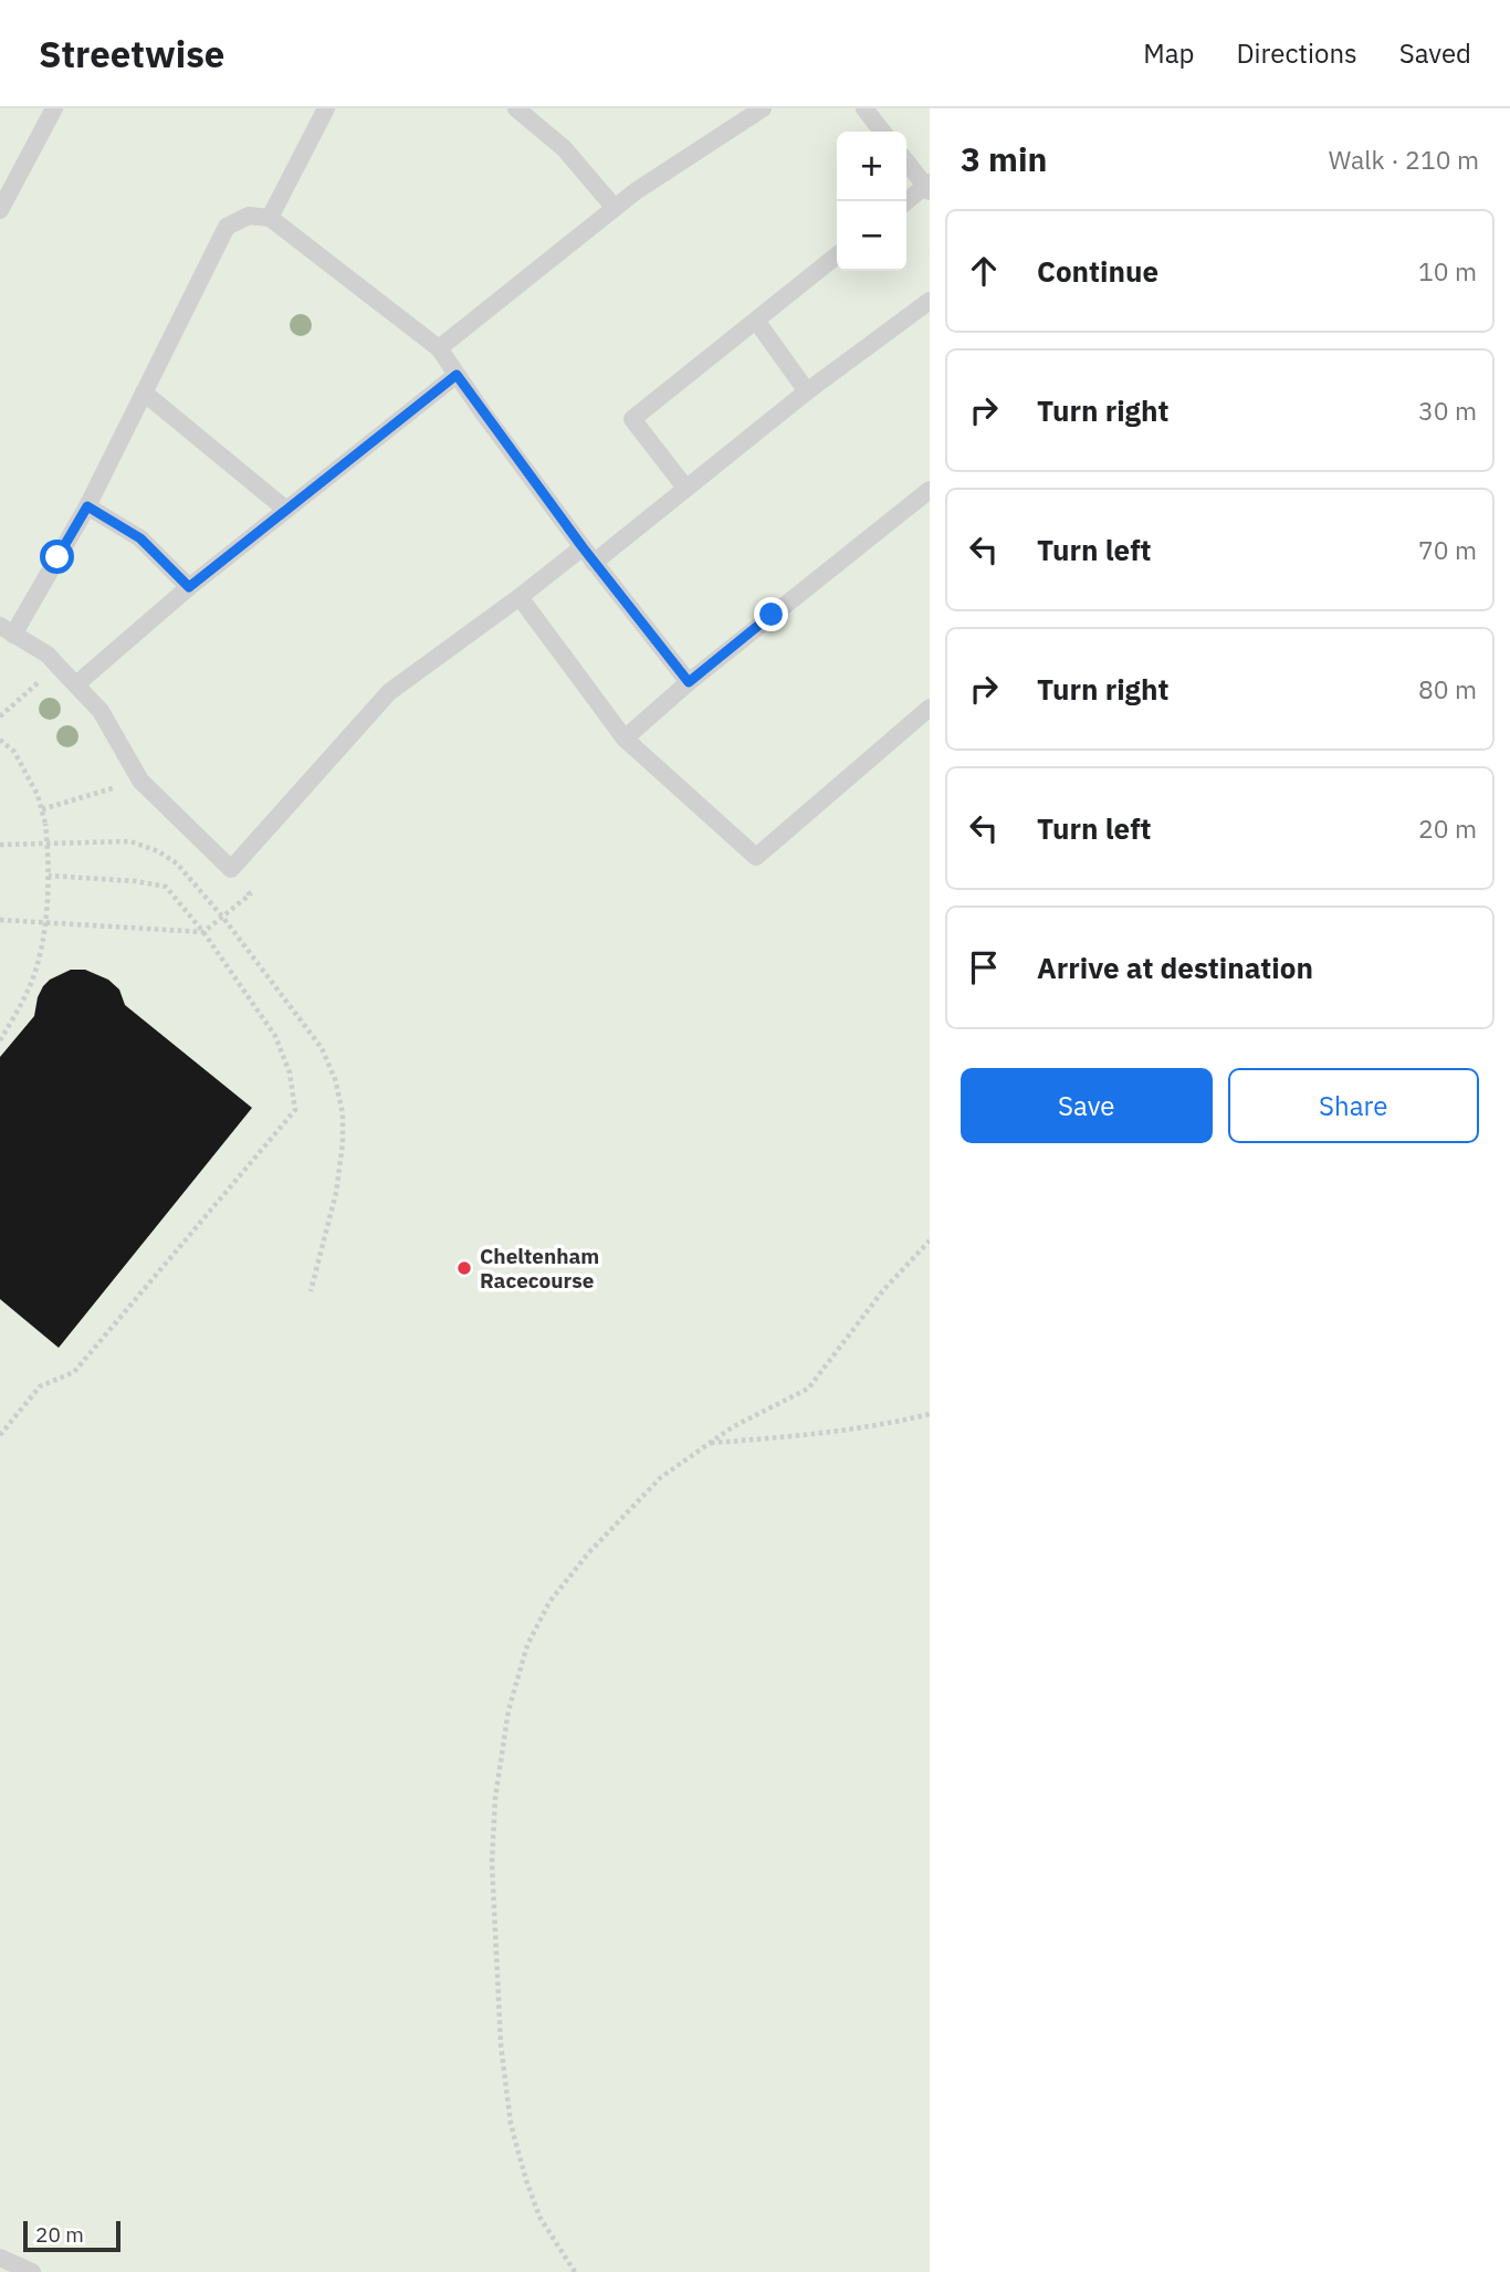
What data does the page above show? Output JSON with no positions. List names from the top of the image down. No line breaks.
{"places":["Cheltenham Racecourse"],"scale_bar":"20 m","page":{"header":"Streetwise","nav":["Map","Directions","Saved"],"heading":["3 min","Walk · 210 m"],"map_buttons":["+","−"],"list":[["Continue","10 m"],["Turn right","30 m"],["Turn left","70 m"],["Turn right","80 m"],["Turn left","20 m"],"Arrive at destination"],"buttons":["Save","Share"],"scale":"20 m"}}
